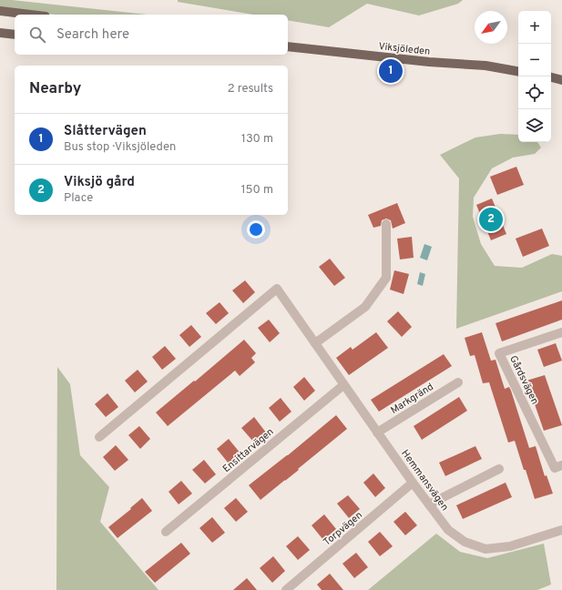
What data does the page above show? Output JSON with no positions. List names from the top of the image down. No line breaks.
{"streets":{"main road":["Viksjöleden"],"street":["Gårdsvägen","Markgränd","Ensittarvägen","Hemmansvägen","Torpvägen"]},"crossings":[["Markgränd","Hemmansvägen"],["Ensittarvägen","Hemmansvägen"],["Hemmansvägen","Torpvägen"]],"north":"bottom left","page":{"map_buttons":["+","−"],"search":"Search here","pins":["1","2"],"heading":["Nearby","2 results"],"list":[{"mark":"1","name":"Slåttervägen","note":"Bus stop · Viksjöleden","value":"130 m"},{"mark":"2","name":"Viksjö gård","note":"Place","value":"150 m"}]}}
